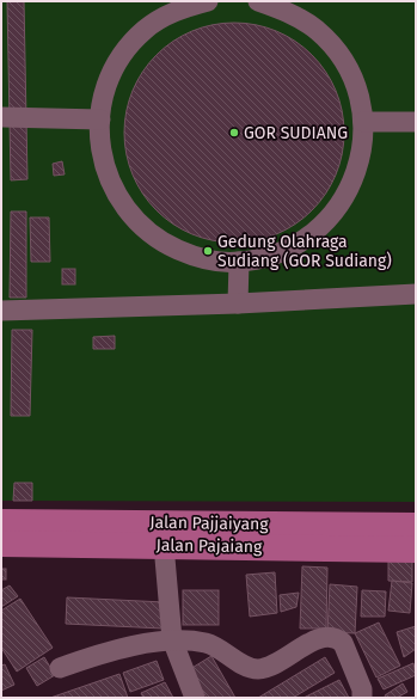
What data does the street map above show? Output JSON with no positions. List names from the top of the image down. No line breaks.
{"streets":{"main road":["Jalan Pajjaiyang","Jalan Pajaiang"]},"places":["GOR SUDIANG","Gedung Olahraga Sudiang (GOR Sudiang)"]}
